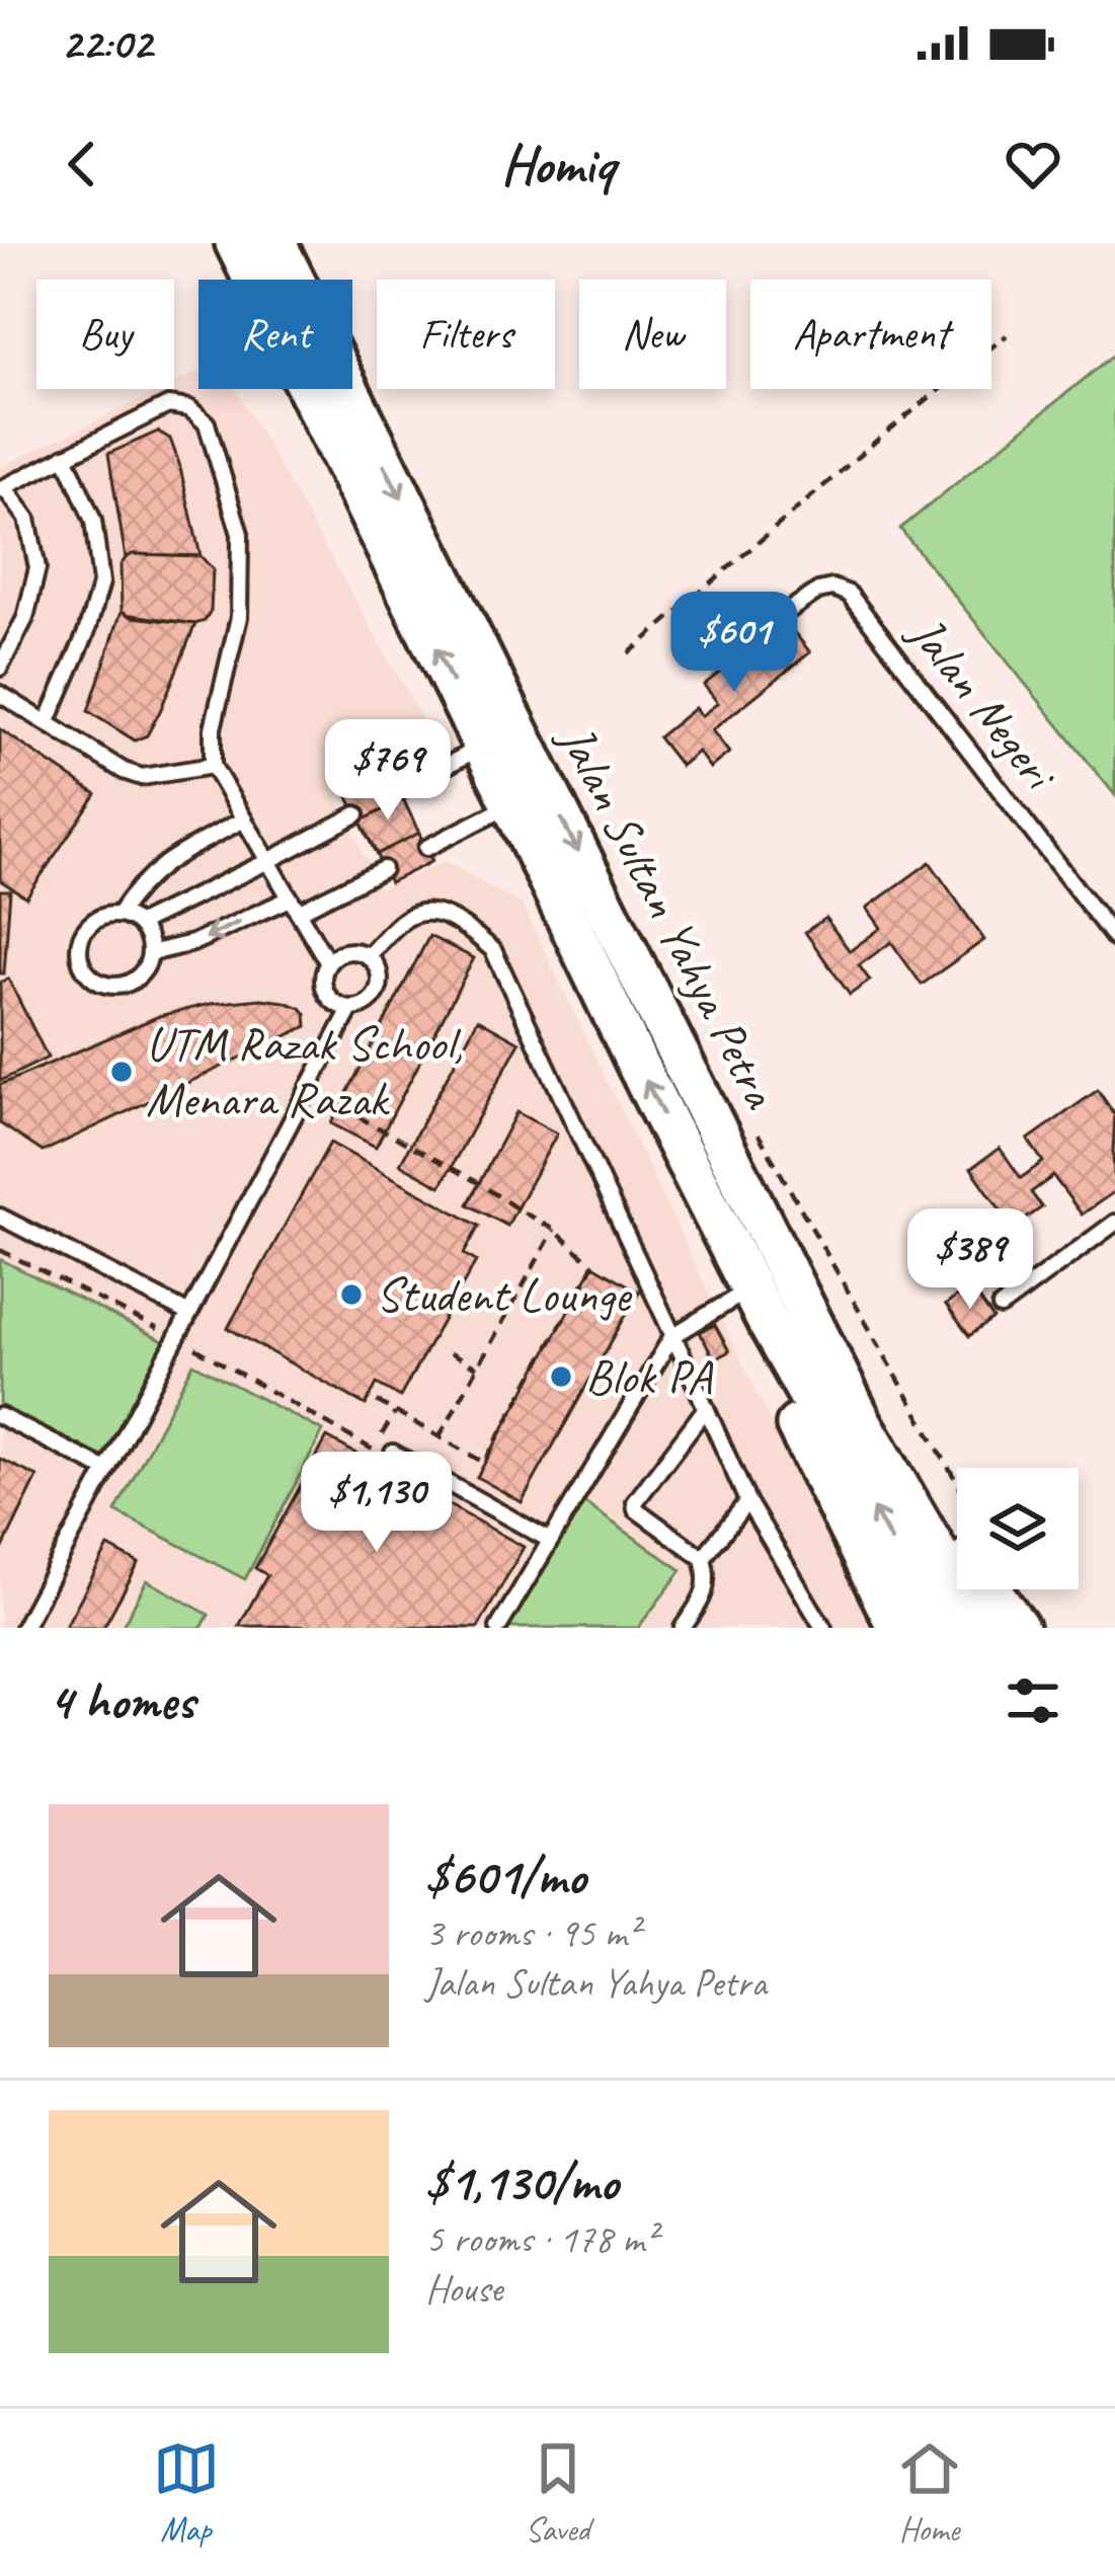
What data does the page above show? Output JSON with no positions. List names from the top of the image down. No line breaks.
{"streets":{"main road":["Jalan Sultan Yahya Petra"],"lane":["Jalan Negeri"]},"places":["UTM Razak School, Menara Razak","Student Lounge","Blok PA"],"page":{"status":"22:02","header":"Homiq","chip":["Buy","Rent","Filters","New","Apartment"],"price":["$601","$769","$389","$1,130"],"heading":"4 homes","list":[{"name":"$601/mo","note":"3 rooms · 95 m² · Jalan Sultan Yahya Petra"},{"name":"$1,130/mo","note":"5 rooms · 178 m² · House"}],"tabs":["Map","Saved","Home"]}}
